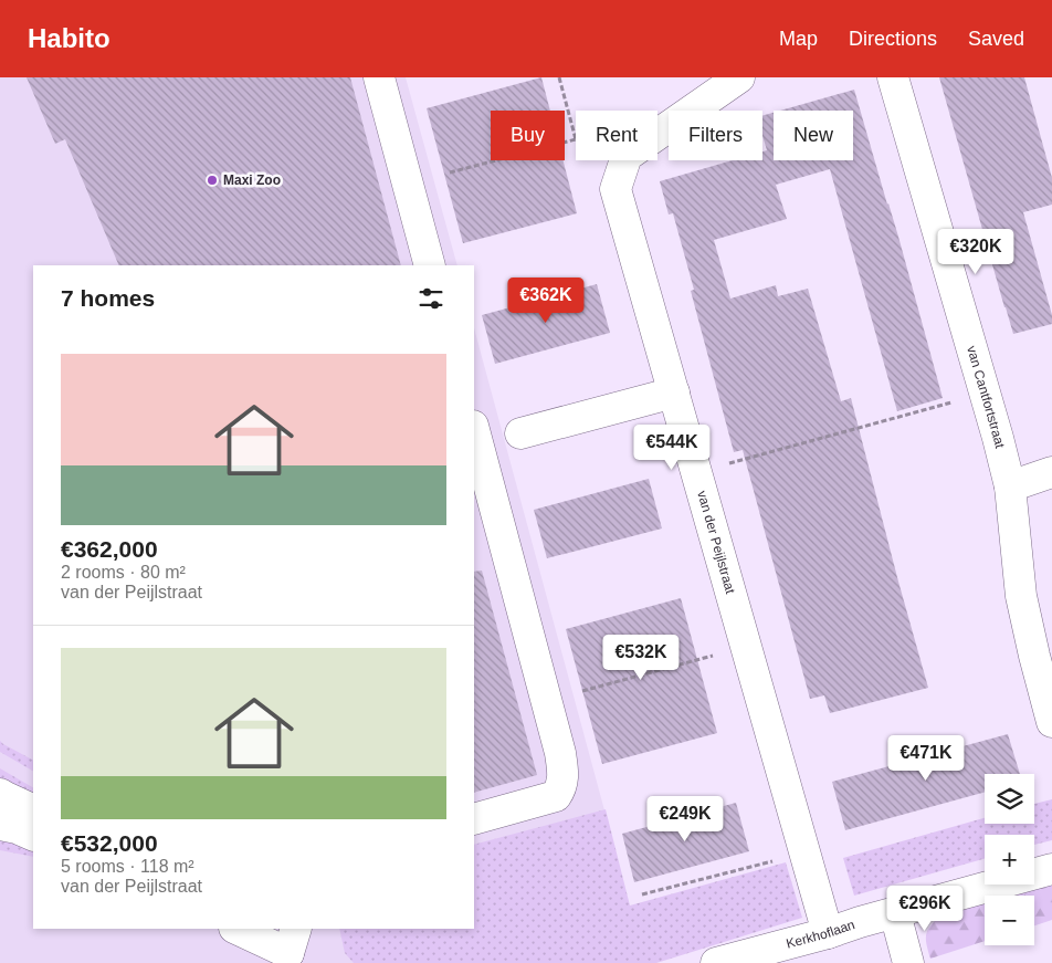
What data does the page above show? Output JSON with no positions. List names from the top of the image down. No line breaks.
{"streets":{"street":["van Cantfortstraat","van der Peijlstraat","Kerkhoflaan"]},"crossings":[["van der Peijlstraat","Kerkhoflaan"]],"places":["Maxi Zoo"],"page":{"header":"Habito","nav":["Map","Directions","Saved"],"chip":["Buy","Rent","Filters","New"],"price":["€320K","€362K","€544K","€532K","€471K","€249K","€296K"],"heading":"7 homes","list":[{"name":"€362,000","note":"2 rooms · 80 m² · van der Peijlstraat"},{"name":"€532,000","note":"5 rooms · 118 m² · van der Peijlstraat"}],"map_buttons":["+","−"]}}
